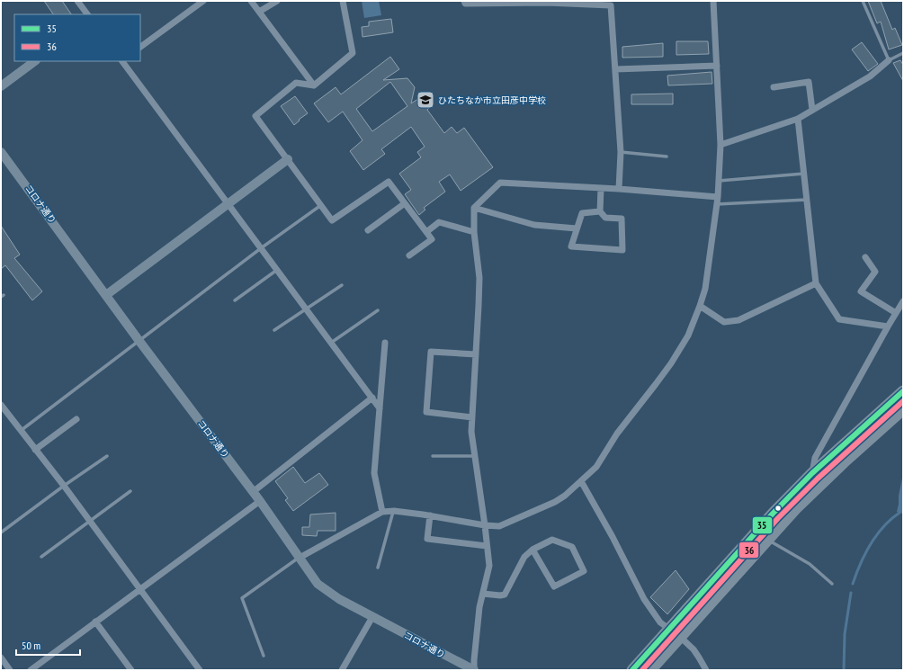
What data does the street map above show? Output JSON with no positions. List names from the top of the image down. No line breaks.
{"streets":{"street":["コロナ通り"]},"places":{"school or university":["ひたちなか市立田彦中学校"]},"lines":["transit line 35","transit line 36"],"legend":["35","36"],"scale_bar":"50 m"}
